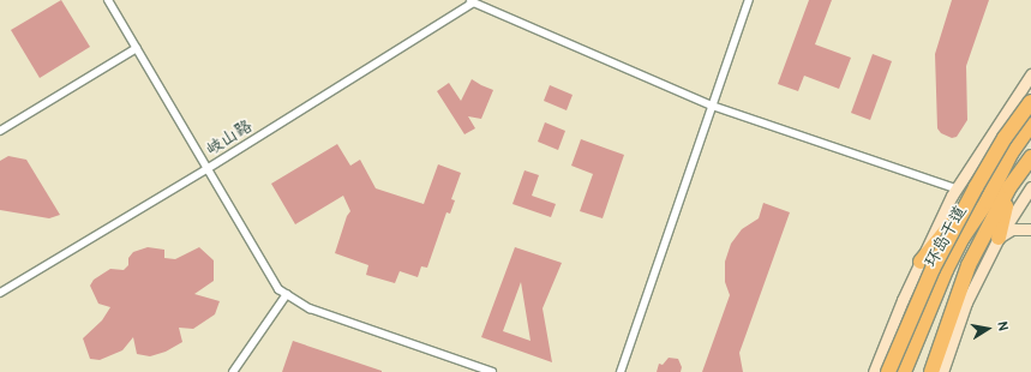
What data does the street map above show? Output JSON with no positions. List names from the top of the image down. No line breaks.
{"streets":{"highway":["环岛干道"],"street":["岐山路"]},"north":"right"}
